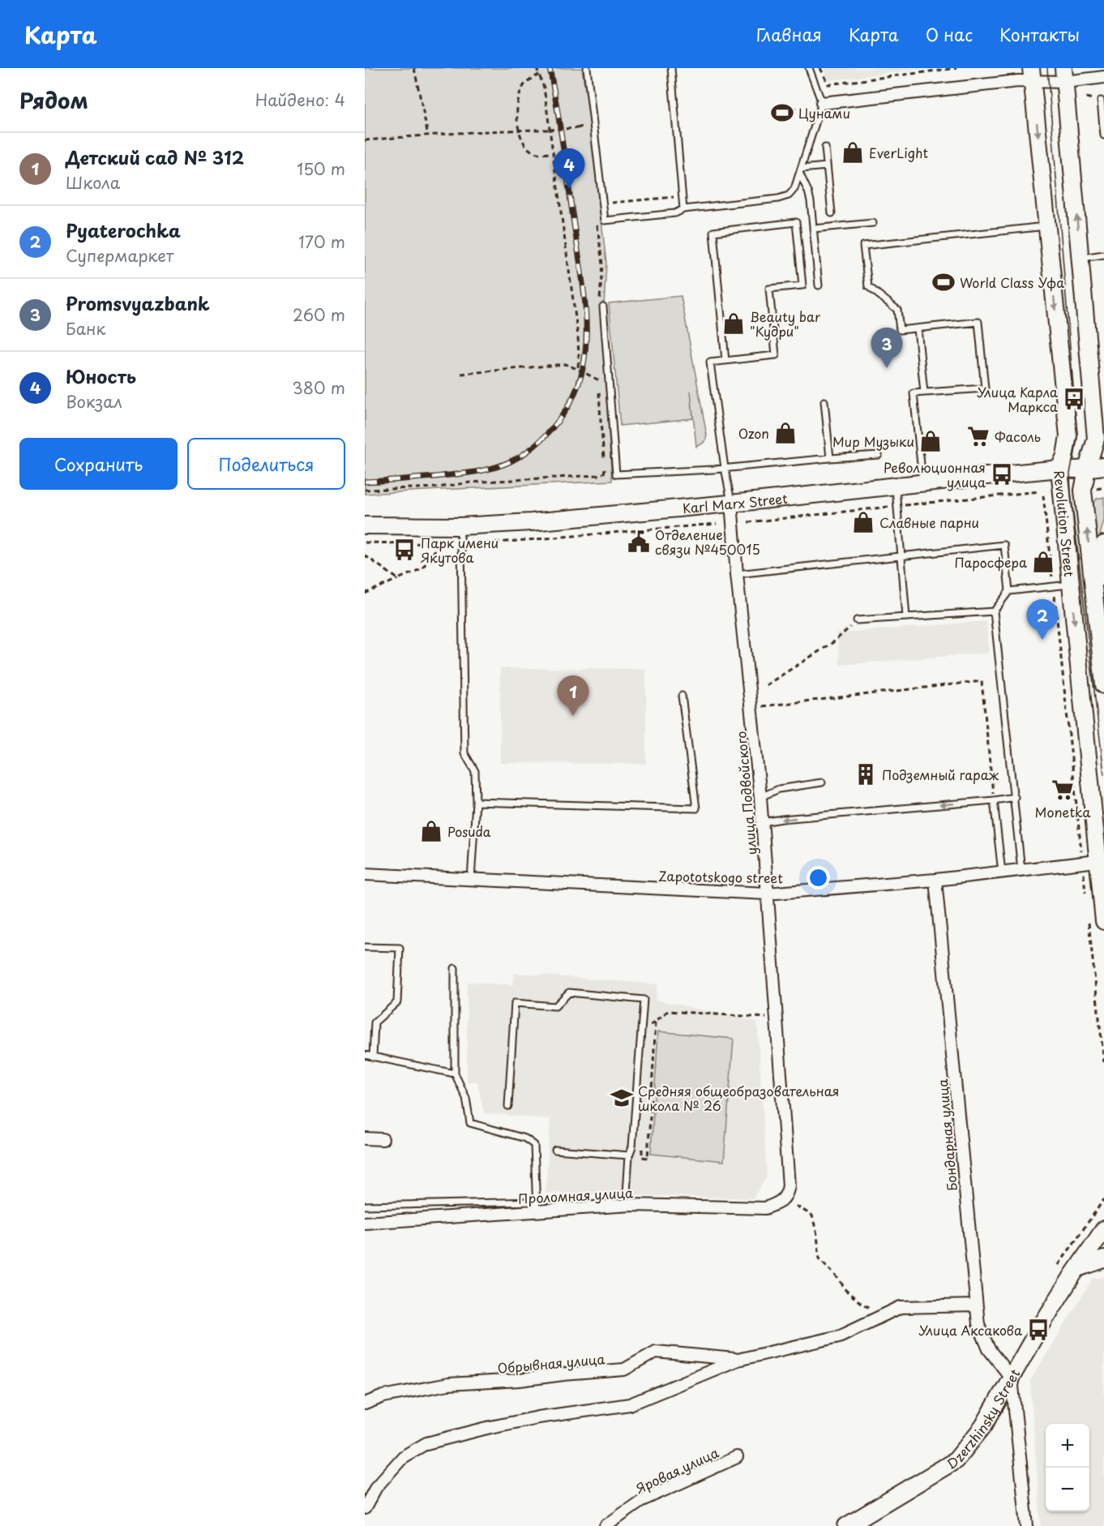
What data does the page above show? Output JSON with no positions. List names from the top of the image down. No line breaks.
{"streets":{"street":["Karl Marx Street","Revolution Street","улица Подвойского","Zapototskogo street","Бондарная улица","Проломная улица","Обрывная улица","Dzerzhinsky Street","Яровая улица"]},"crossings":[["Karl Marx Street","Revolution Street"],["Karl Marx Street","улица Подвойского"],["Revolution Street","Zapototskogo street"],["улица Подвойского","Zapototskogo street"],["улица Подвойского","Проломная улица"],["Zapototskogo street","Бондарная улица"],["Бондарная улица","Обрывная улица"],["Бондарная улица","Dzerzhinsky Street"]],"places":{"sports":["Цунами","World Class Уфа"],"shop":["EverLight","Beauty bar \"Кудри\"","Ozon","Мир Музыки","Славные парни","Паросфера","Posuda"],"bus stop":["Улица Карла Маркса","Революционная улица","Парк имени Якутова","Улица Аксакова"],"supermarket":["Фасоль","Monetka"],"public building":["Отделение связи №450015"],"building":["Подземный гараж"],"school or university":["Средняя общеобразовательная школа № 26"]},"page":{"header":"Карта","nav":["Главная","Карта","О нас","Контакты"],"heading":["Рядом","Найдено: 4"],"list":[{"mark":"1","name":"Детский сад № 312","note":"Школа","value":"150 m"},{"mark":"2","name":"Pyaterochka","note":"Супермаркет","value":"170 m"},{"mark":"3","name":"Promsvyazbank","note":"Банк","value":"260 m"},{"mark":"4","name":"Юность","note":"Вокзал","value":"380 m"}],"pins":["4","3","2","1"],"buttons":["Сохранить","Поделиться"],"map_buttons":["+","−"]}}
